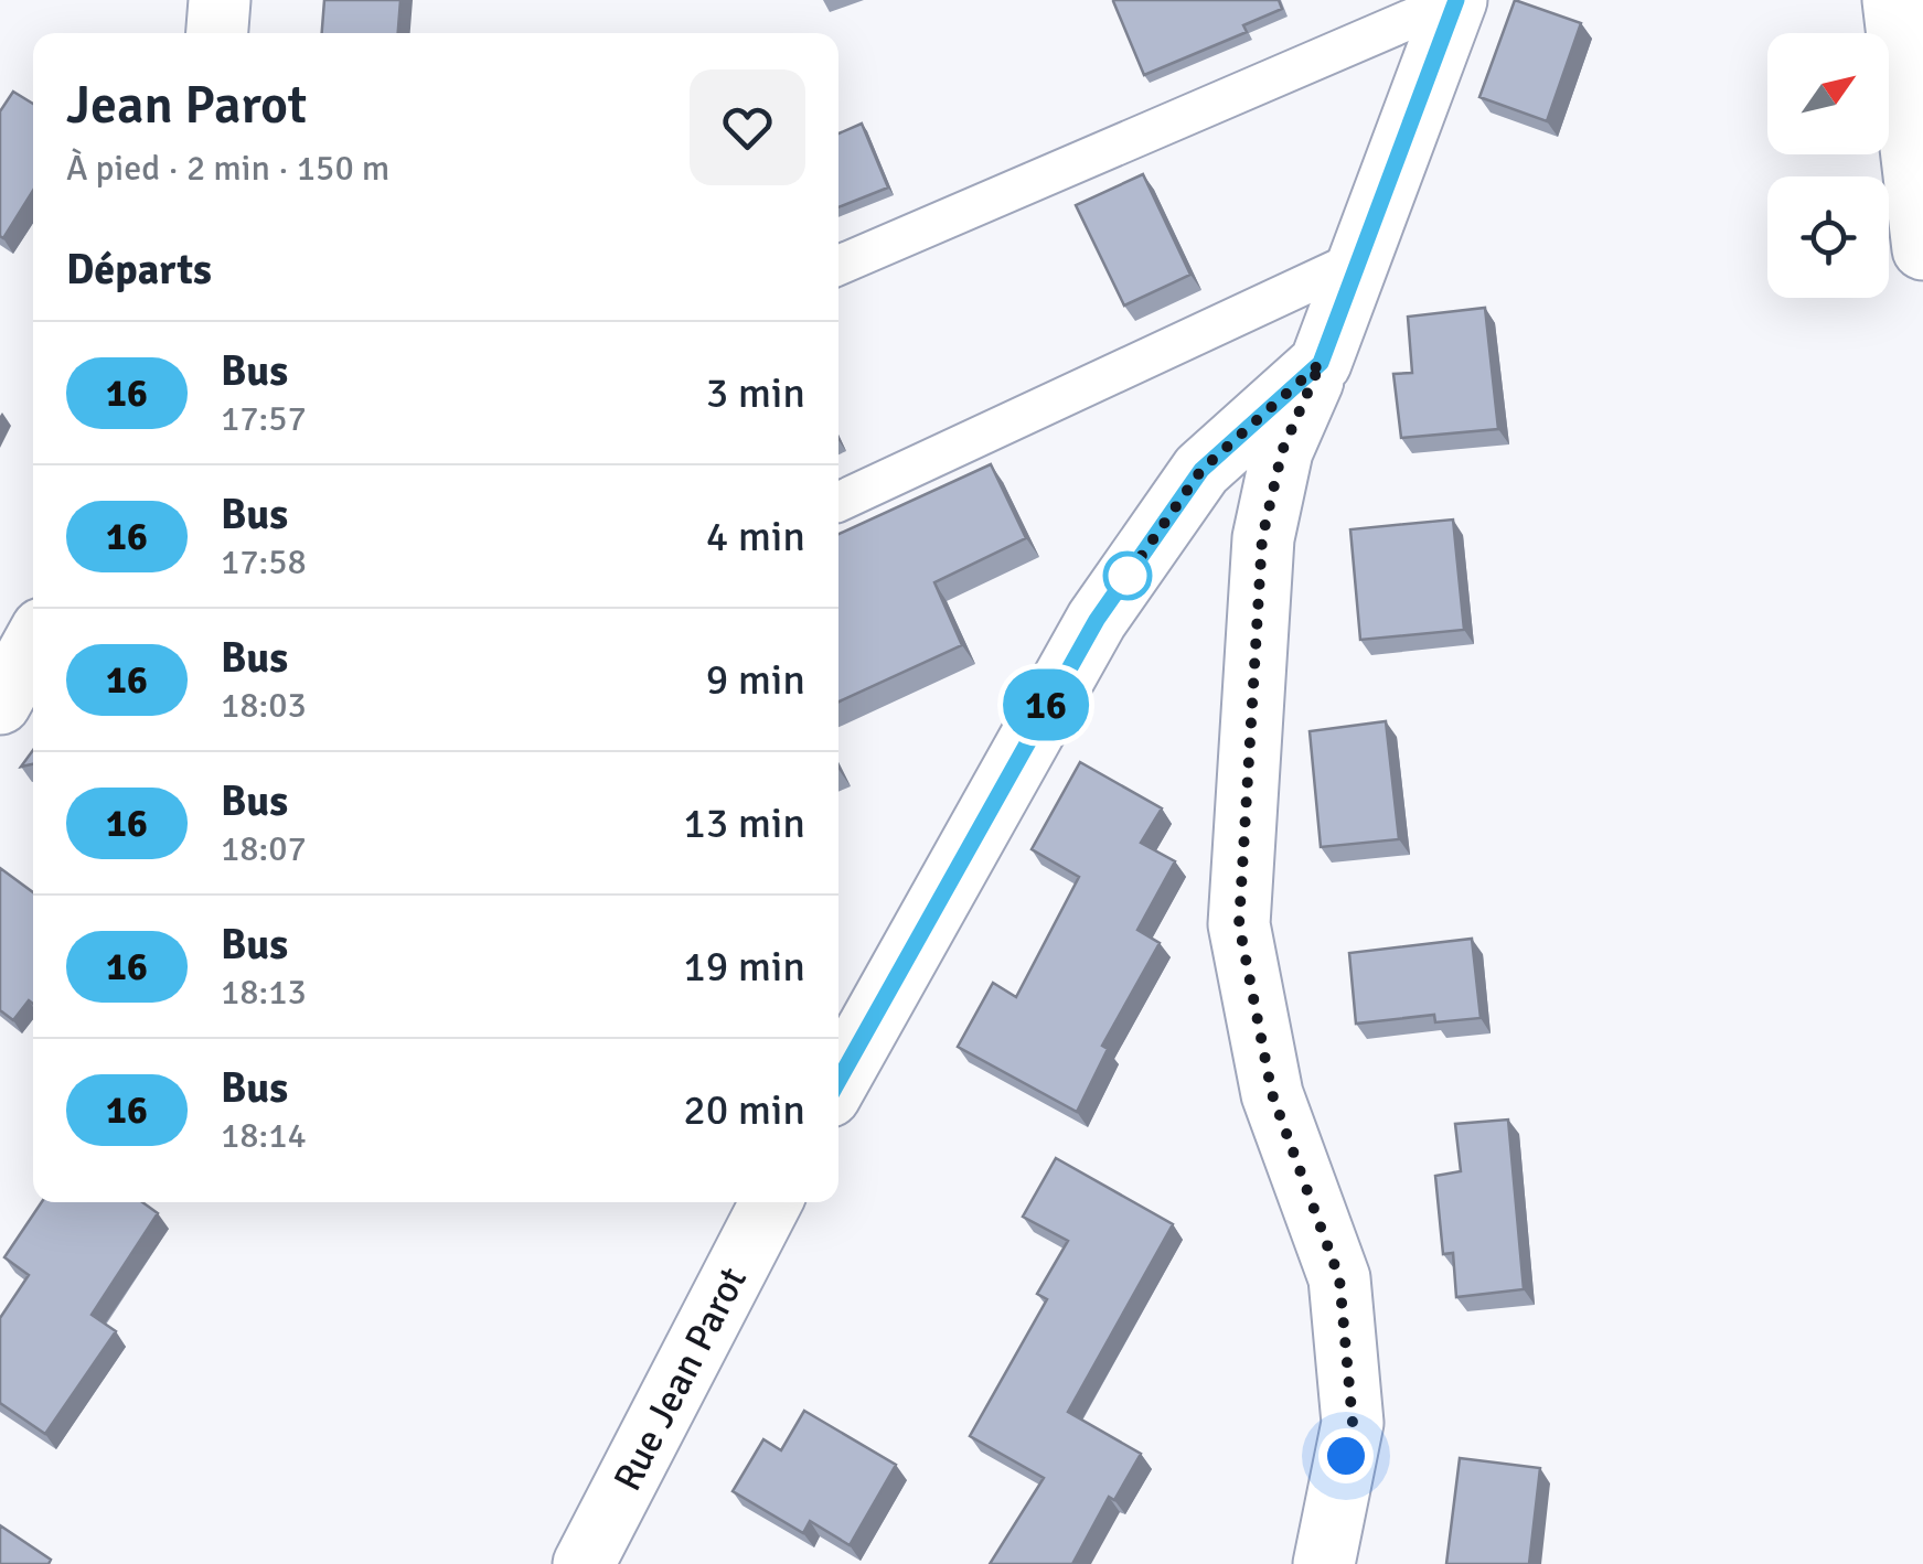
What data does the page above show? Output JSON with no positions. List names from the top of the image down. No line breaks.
{"streets":{"main road":["Rue Jean Parot"]},"lines":["bus line 16"],"north":"top right","page":{"on_map":"16","heading":[["Jean Parot","À pied · 2 min · 150 m"],"Départs"],"list":[{"mark":"16","name":"Bus","note":"17:57","value":"3 min"},{"mark":"16","name":"Bus","note":"17:58","value":"4 min"},{"mark":"16","name":"Bus","note":"18:03","value":"9 min"},{"mark":"16","name":"Bus","note":"18:07","value":"13 min"},{"mark":"16","name":"Bus","note":"18:13","value":"19 min"},{"mark":"16","name":"Bus","note":"18:14","value":"20 min"}]}}
